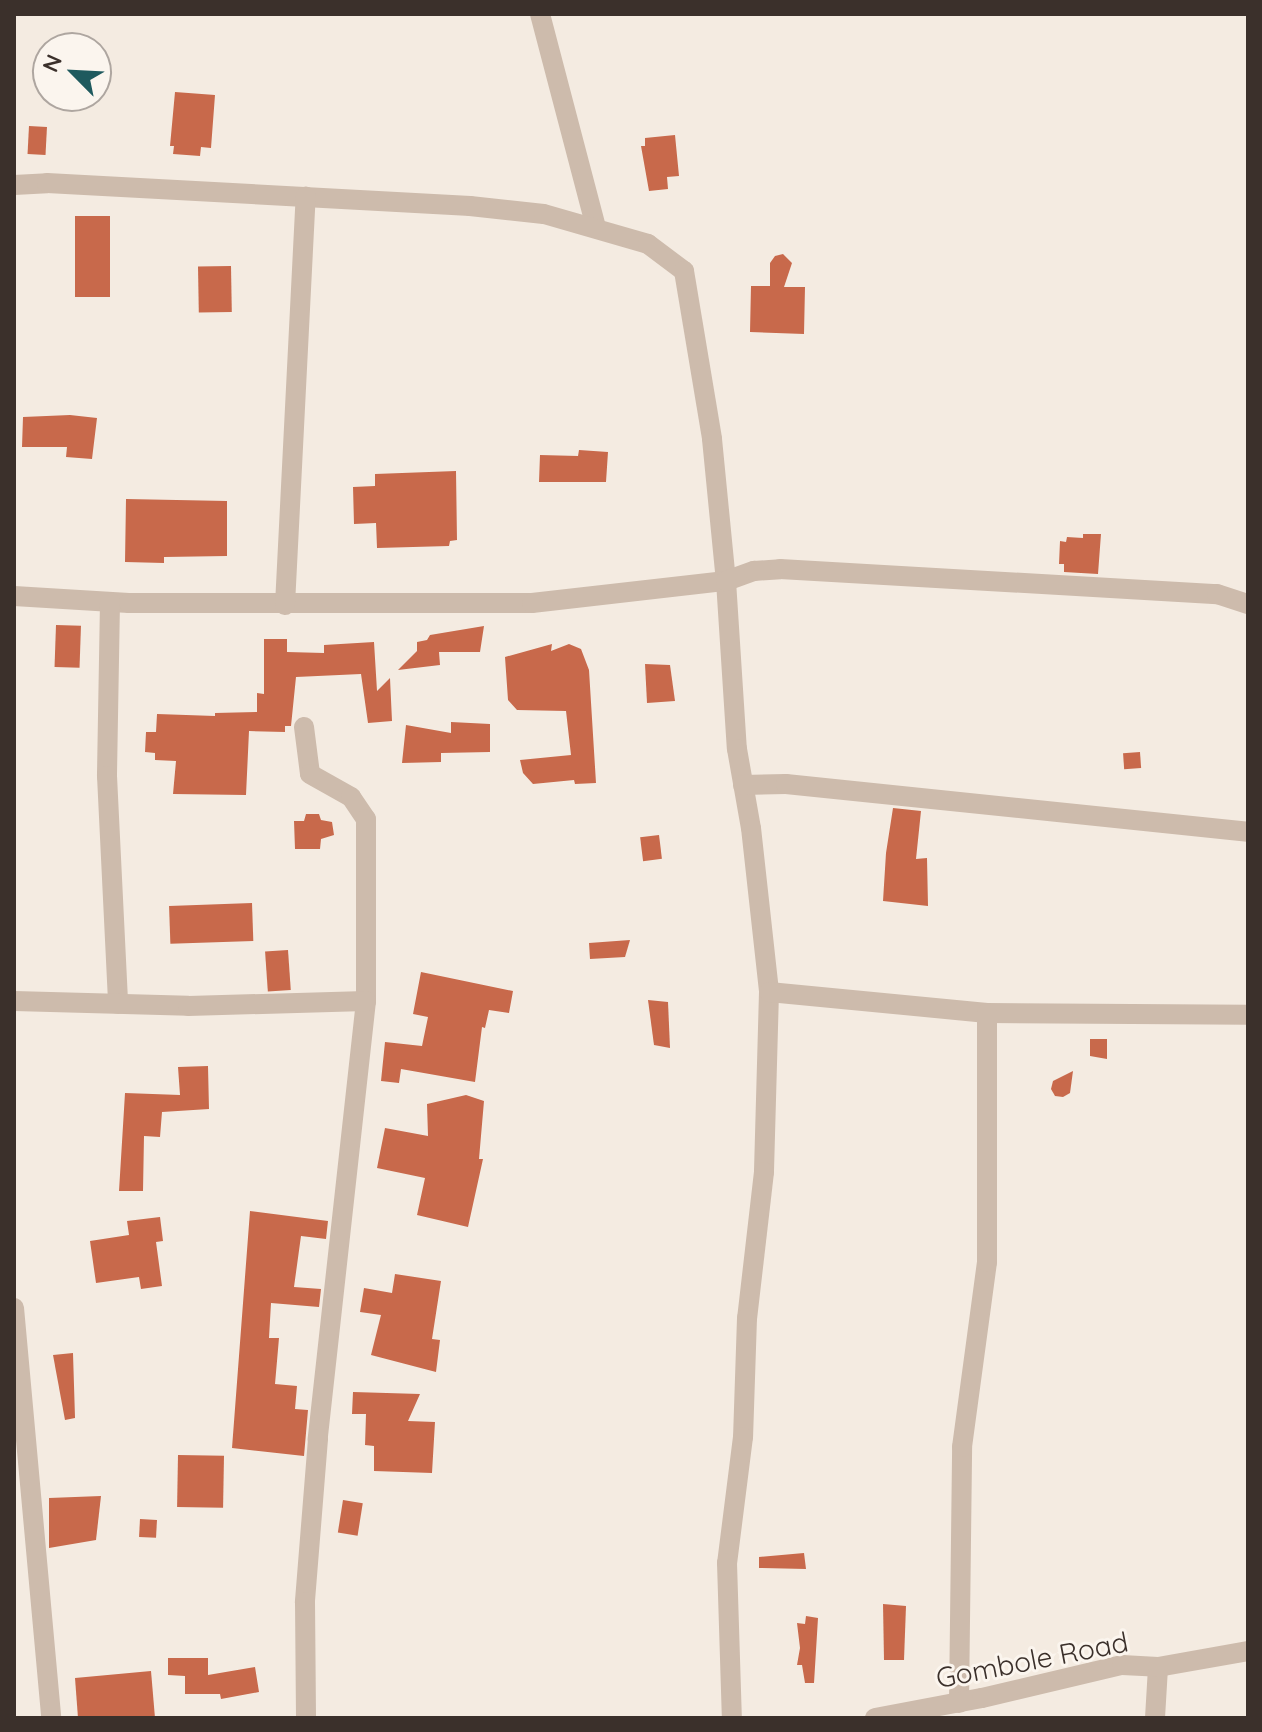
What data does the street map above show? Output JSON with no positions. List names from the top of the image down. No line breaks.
{"streets":{"street":["Gombole Road"]},"north":"top left"}
